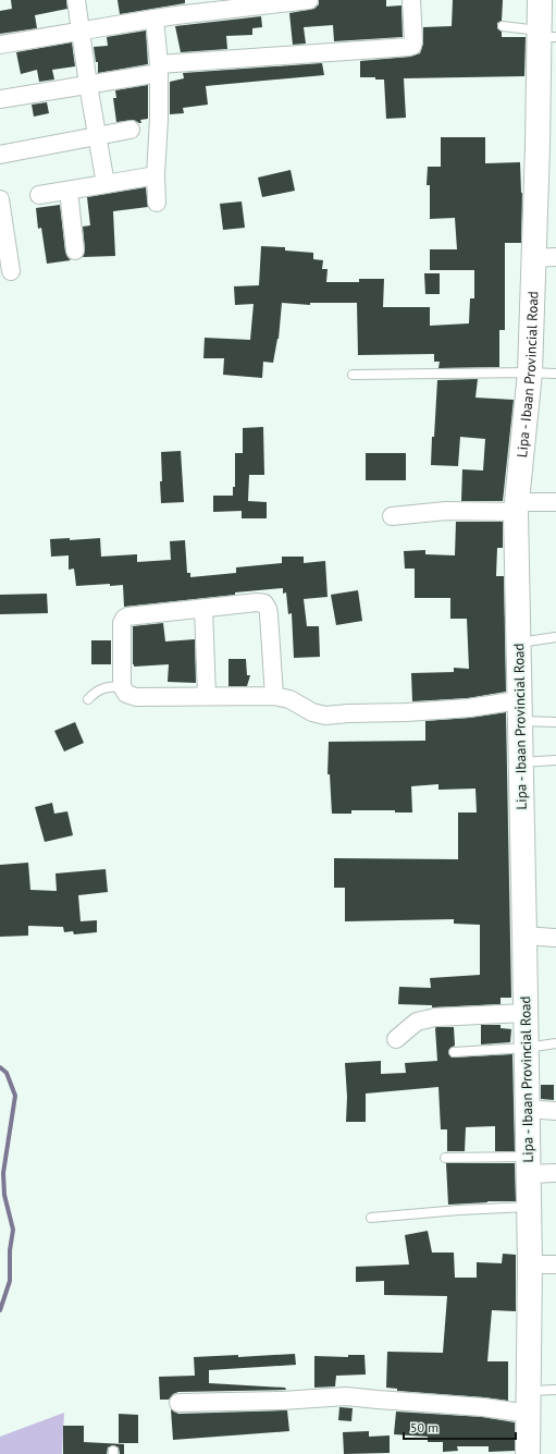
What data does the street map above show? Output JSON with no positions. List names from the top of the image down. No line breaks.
{"streets":{"main road":["Lipa - Ibaan Provincial Road"]},"scale_bar":"50 m"}
